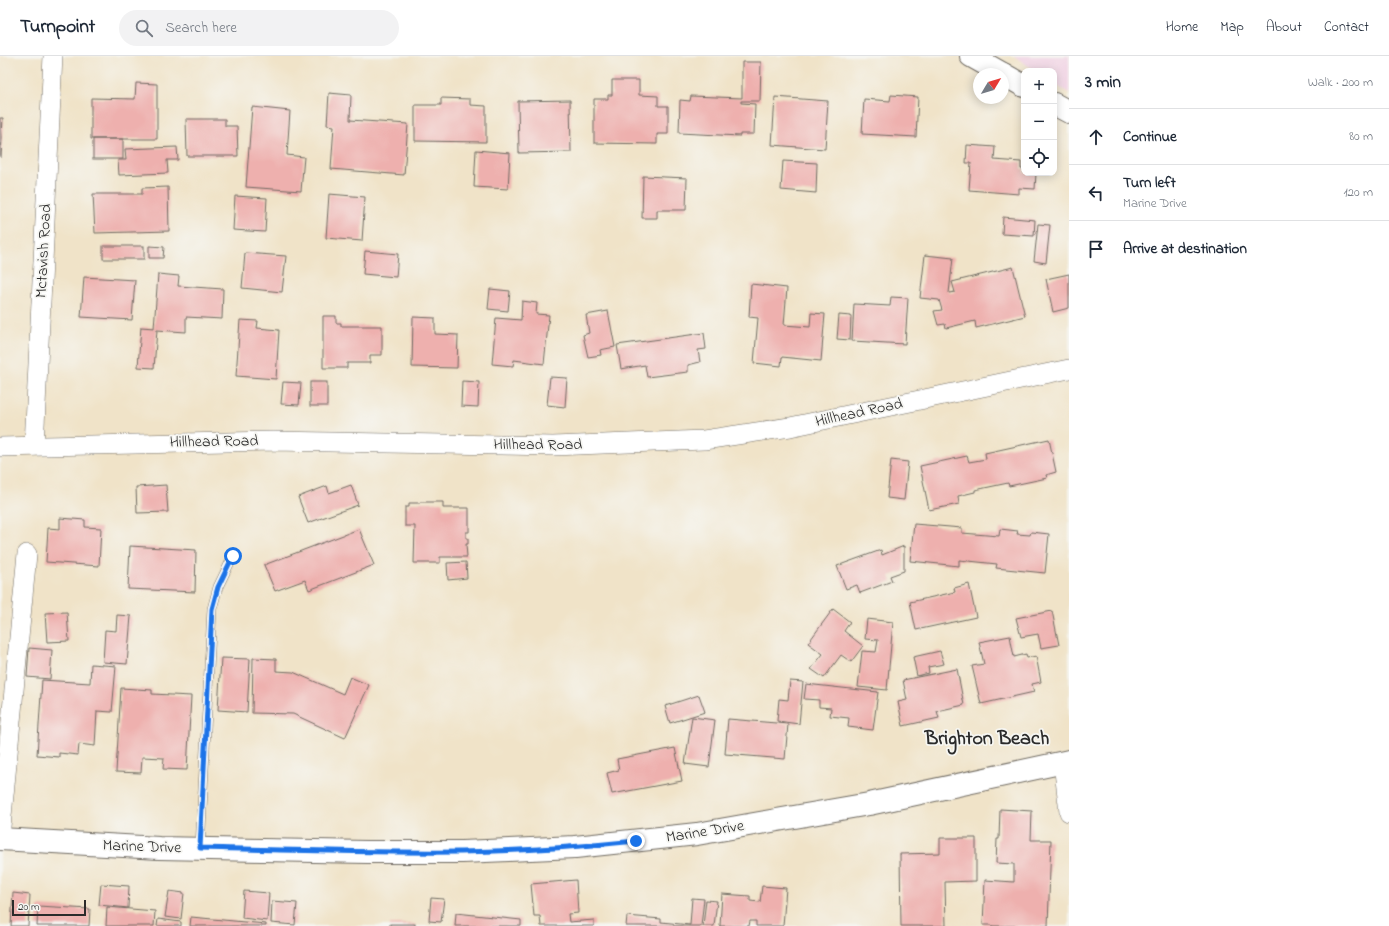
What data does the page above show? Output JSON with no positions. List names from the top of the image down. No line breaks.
{"streets":{"street":["Mctavish Road","Hillhead Road","Marine Drive"]},"crossings":[["Mctavish Road","Hillhead Road"]],"districts":["Brighton Beach"],"scale_bar":"20 m","north":"top right","page":{"header":"Turnpoint","search":"Search here","nav":["Home","Map","About","Contact"],"heading":["3 min","Walk · 200 m"],"map_buttons":["+","−"],"list":[["Continue","80 m"],["Turn left","Marine Drive","120 m"],"Arrive at destination"],"scale":"20 m"}}
